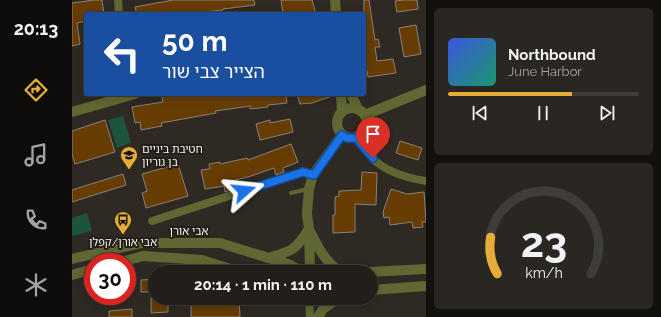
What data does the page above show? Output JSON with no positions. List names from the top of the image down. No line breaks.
{"streets":{"street":["אבי אורן"]},"places":{"school or university":["חטיבת ביניים בן גוריון"],"bus stop":["אבי אורן/קפלן"]},"page":{"tabs":"20:13","turn":["50 m","הצייר צבי שור"],"song":["Northbound","June Harbor"],"limit":"30","trip":"20:14 · 1 min · 110 m","gauge":["23","km/h"]}}
